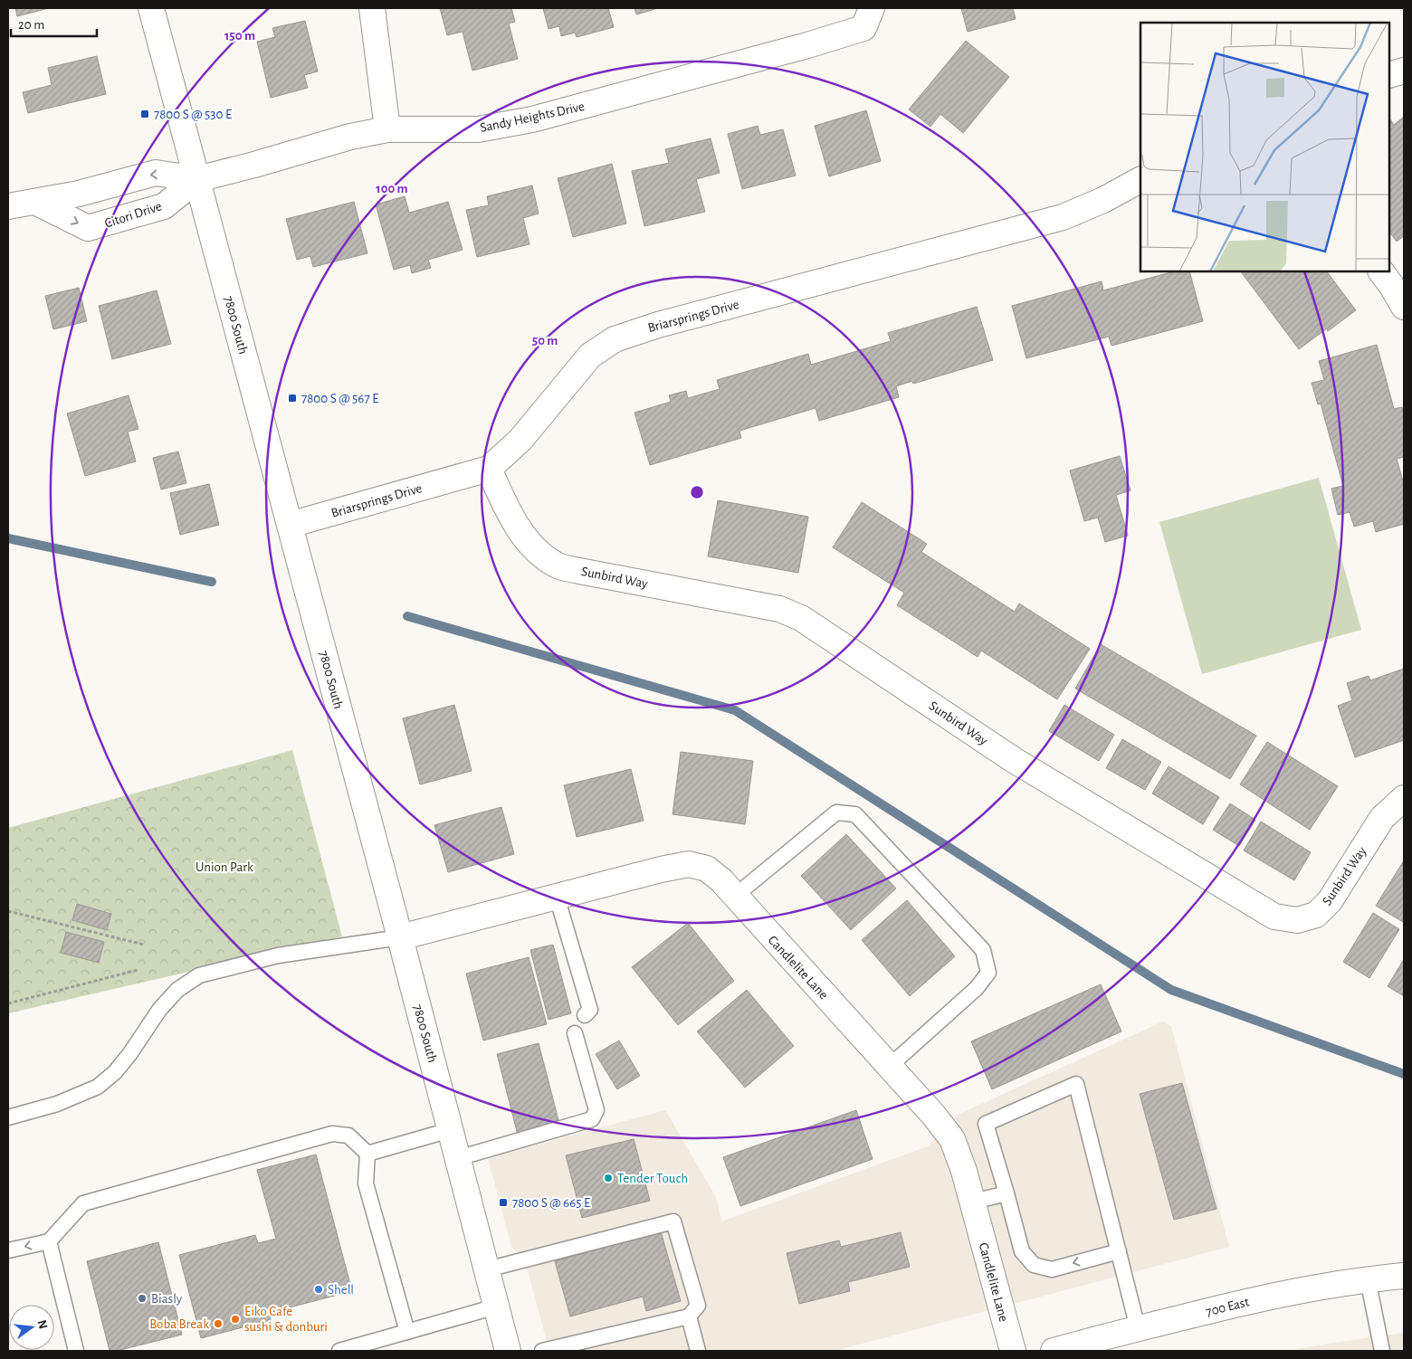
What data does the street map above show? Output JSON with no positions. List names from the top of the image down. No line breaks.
{"streets":{"street":["Sandy Heights Drive","Citori Drive","Briarsprings Drive","7800 South","Sunbird Way","Candlelite Lane","700 East"]},"crossings":[["Sandy Heights Drive","Citori Drive"],["Sandy Heights Drive","7800 South"],["Citori Drive","7800 South"],["Briarsprings Drive","7800 South"],["Briarsprings Drive","Sunbird Way"],["7800 South","Candlelite Lane"]],"parks":["Union Park"],"places":{"transit":["7800 S @ 530 E","7800 S @ 567 E","7800 S @ 665 E"],"other":["Tender Touch","Shell","Biasly","Eiko Cafe sushi & donburi","Boba Break"]},"scale_bar":"20 m","north":"right","rings":["150 m","100 m","50 m"]}
